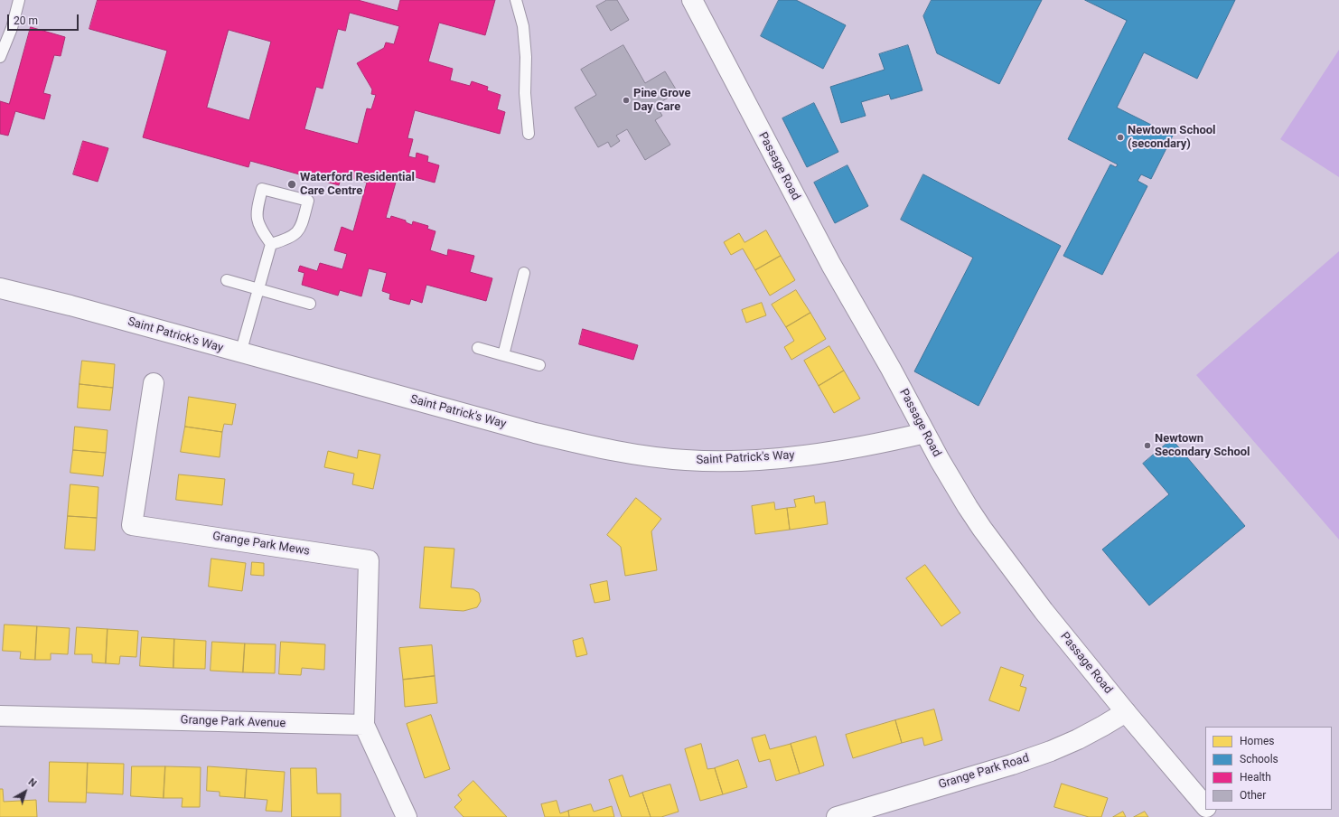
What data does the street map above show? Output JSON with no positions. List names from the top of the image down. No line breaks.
{"streets":{"main road":["Passage Road","Saint Patrick's Way","Grange Park Mews","Grange Park Avenue","Grange Park Road"]},"crossings":[["Passage Road","Saint Patrick's Way"],["Passage Road","Grange Park Road"],["Grange Park Mews","Grange Park Avenue"]],"places":["Pine Grove Day Care","Newtown School (secondary)","Waterford Residential Care Centre","Newtown Secondary School"],"legend":["Homes","Schools","Health","Other"],"scale_bar":"20 m","north":"top right"}
